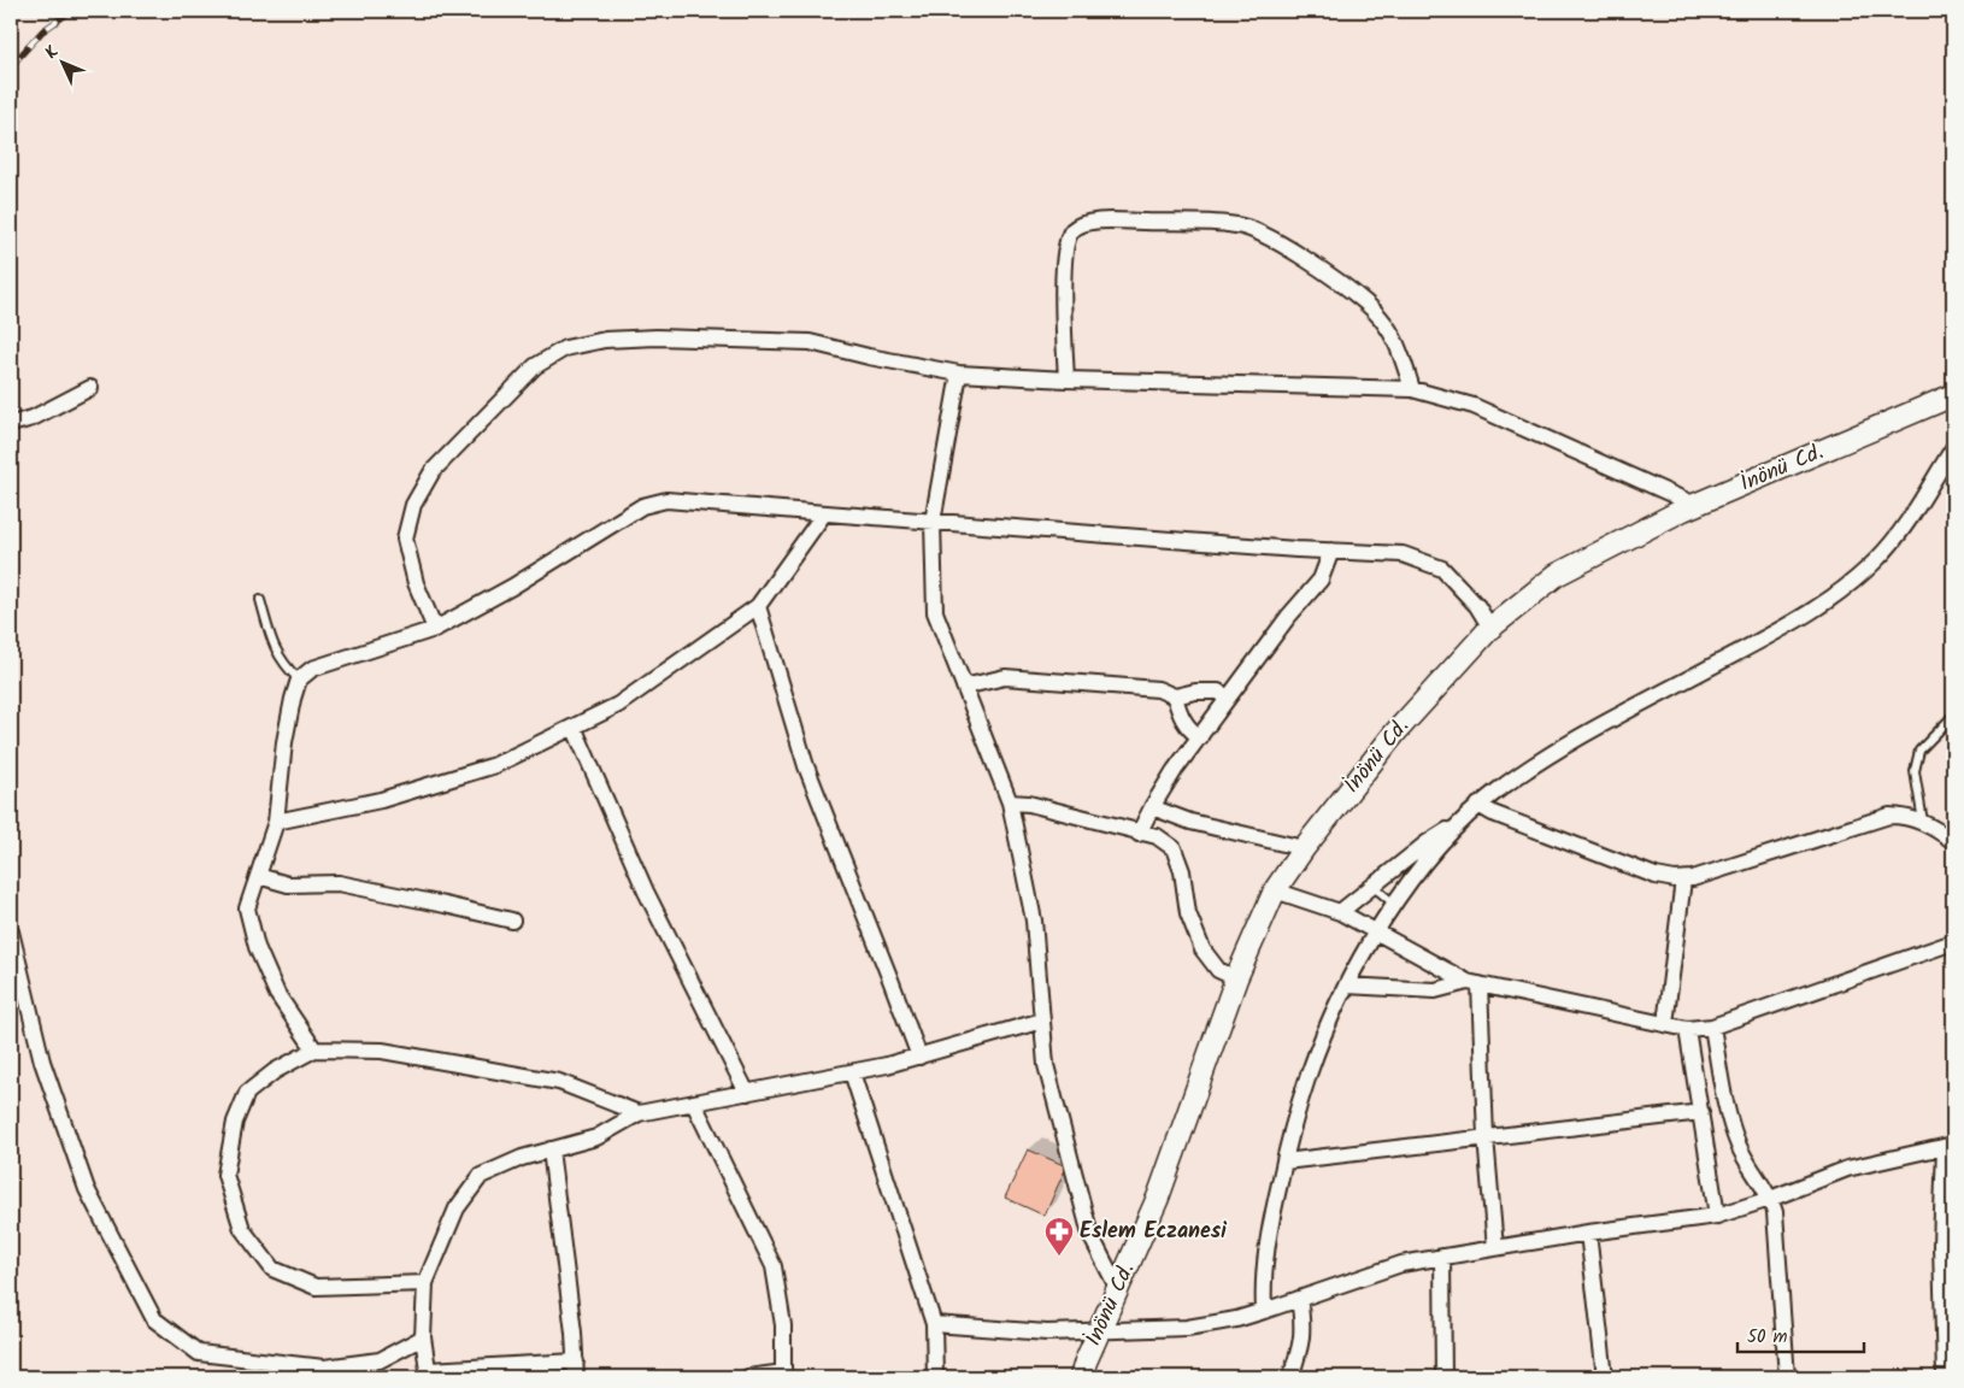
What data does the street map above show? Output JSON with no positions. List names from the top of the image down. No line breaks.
{"streets":{"street":["İnönü Cd."]},"places":{"pharmacy":["Eslem Eczanesi"]},"scale_bar":"50 m","north":"top left"}
